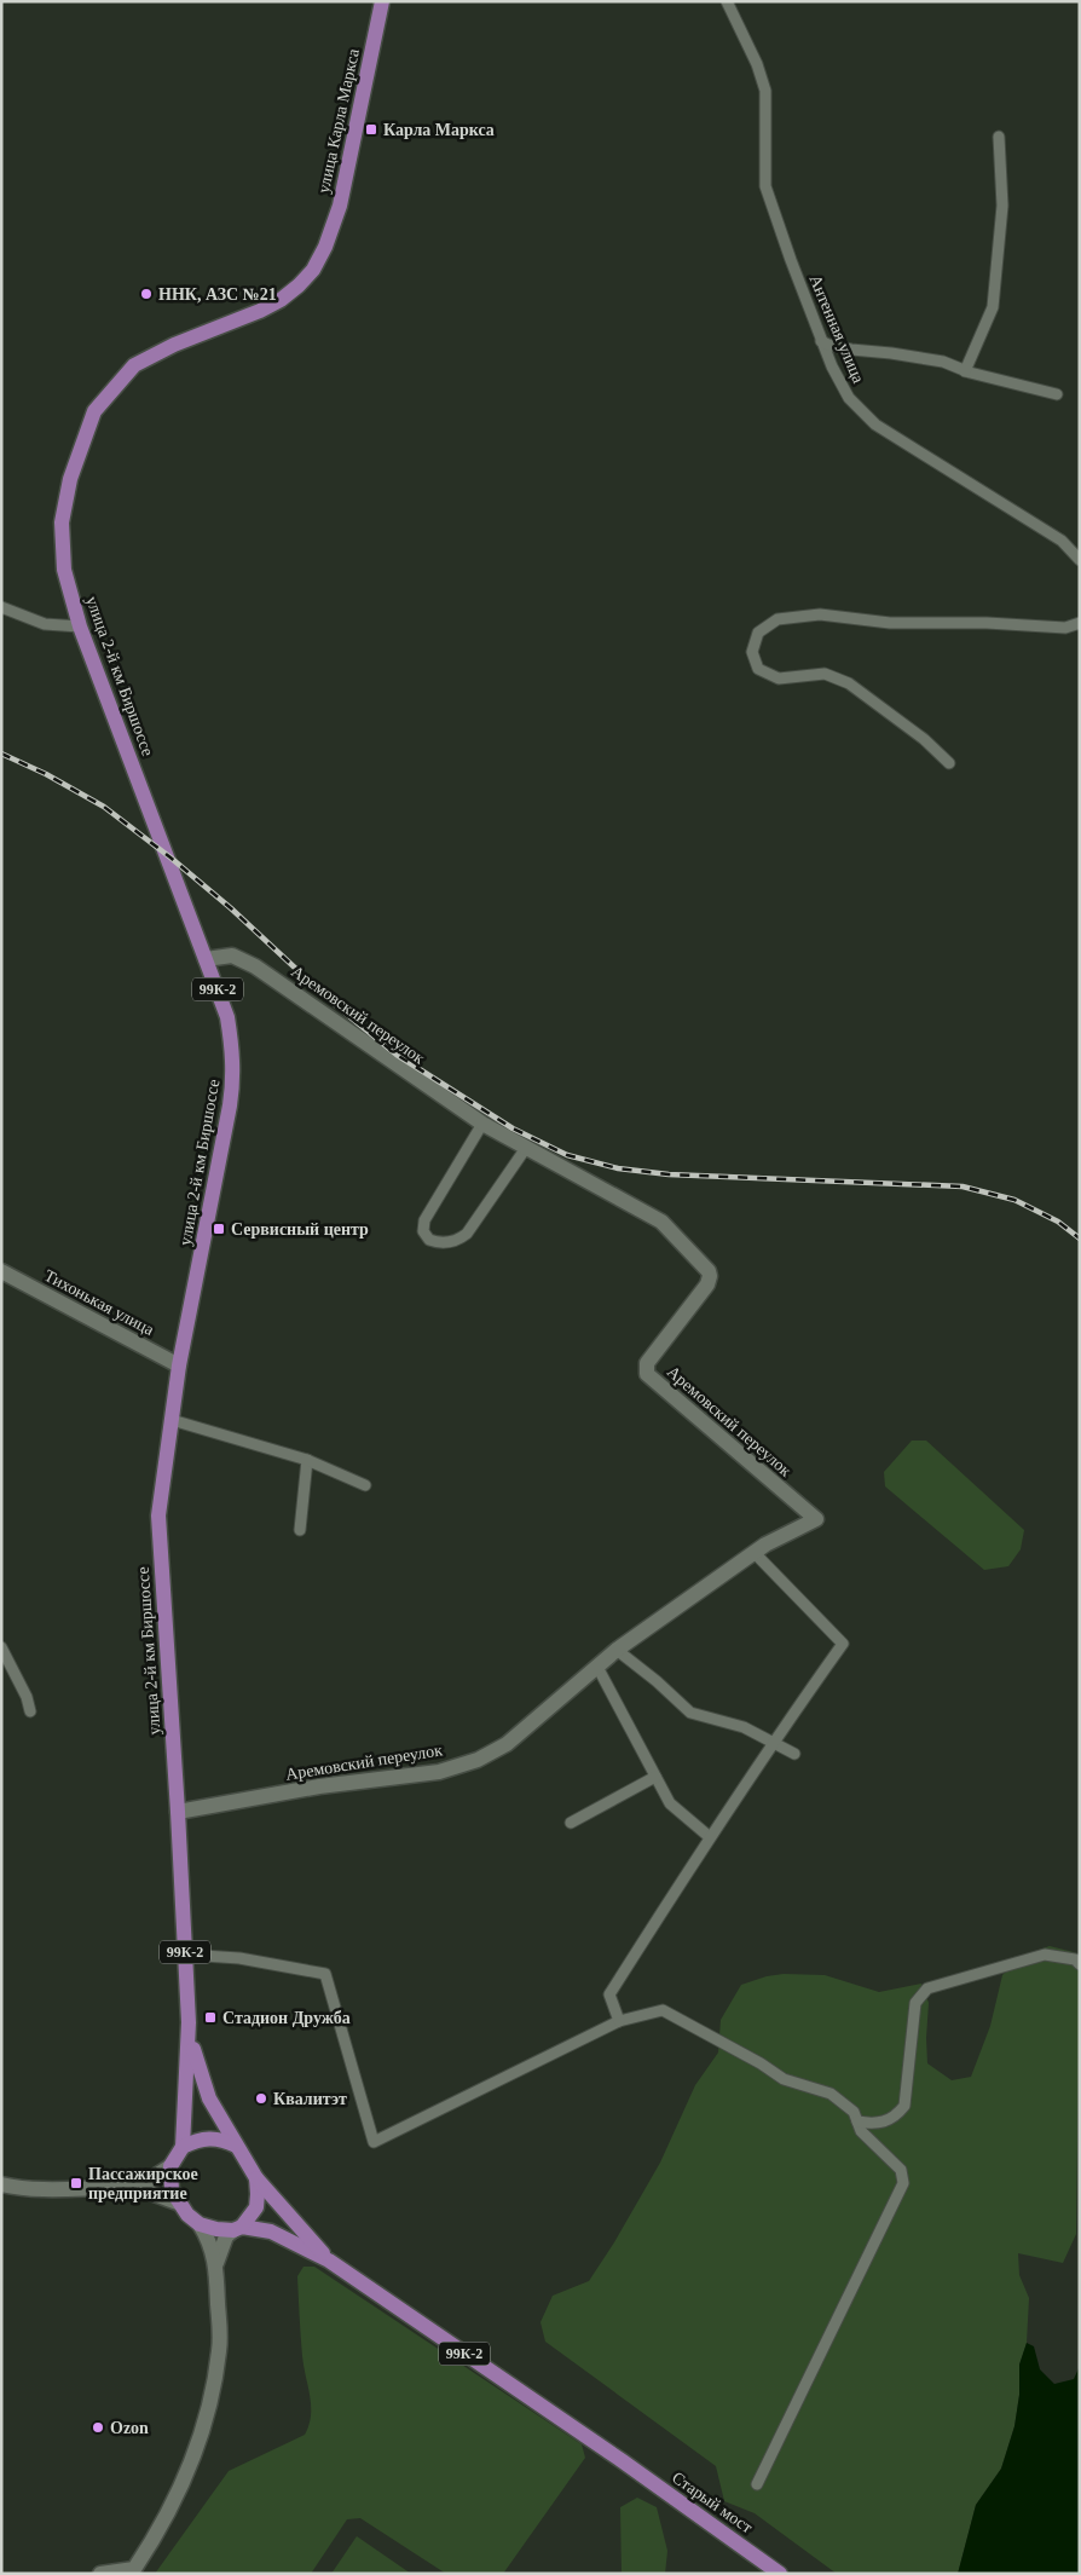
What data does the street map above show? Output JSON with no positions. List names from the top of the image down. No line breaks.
{"streets":{"main road":["улица Карла Маркса","улица 2-й км Биршоссе","99К-2","Старый мост"],"street":["Антенная улица","Аремовский переулок","Тихонькая улица"]},"crossings":[["улица Карла Маркса","улица 2-й км Биршоссе"],["улица 2-й км Биршоссе","99К-2"],["улица 2-й км Биршоссе","Аремовский переулок"],["улица 2-й км Биршоссе","Тихонькая улица"],["99К-2","Старый мост"]],"places":{"transit":["Карла Маркса","Сервисный центр","Стадион Дружба","Пассажирское предприятие"],"other":["ННК, АЗС №21","Квалитэт","Ozon"]}}
